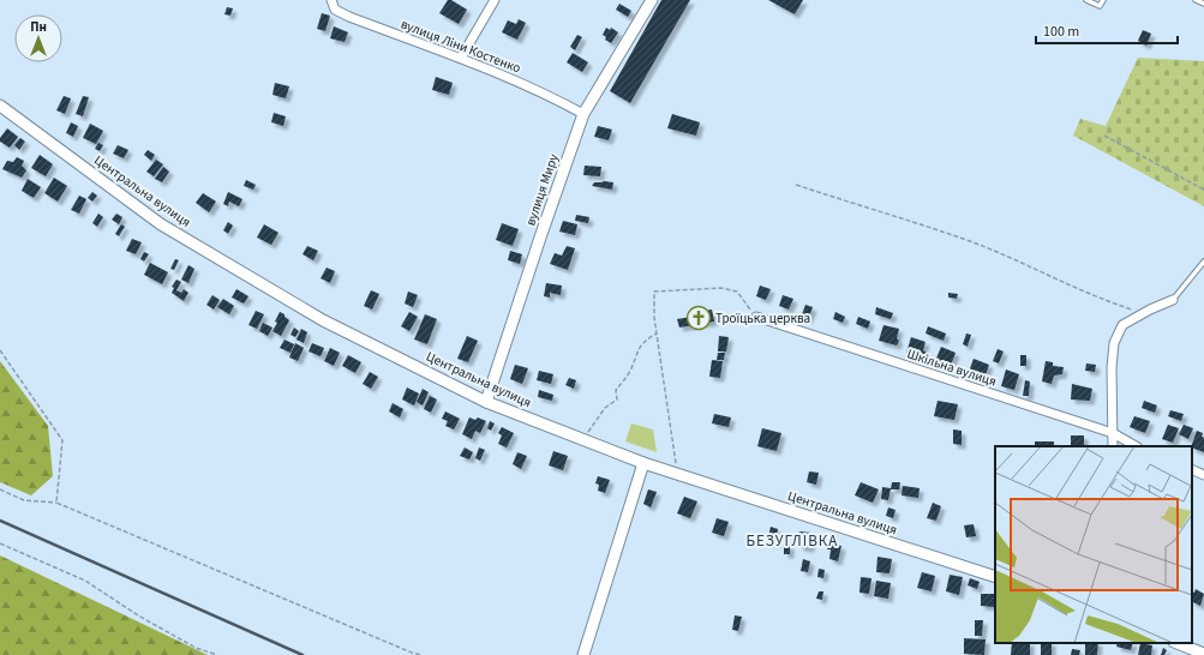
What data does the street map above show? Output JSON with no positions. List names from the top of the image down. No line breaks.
{"streets":{"street":["вулиця Ліни Костенко","вулиця Миру","Центральна вулиця","Шкільна вулиця"]},"crossings":[["вулиця Ліни Костенко","вулиця Миру"],["вулиця Миру","Центральна вулиця"]],"districts":["БЕЗУГЛІВКА"],"places":{"church":["Троїцька церква"]},"scale_bar":"100 m","north":"top"}
